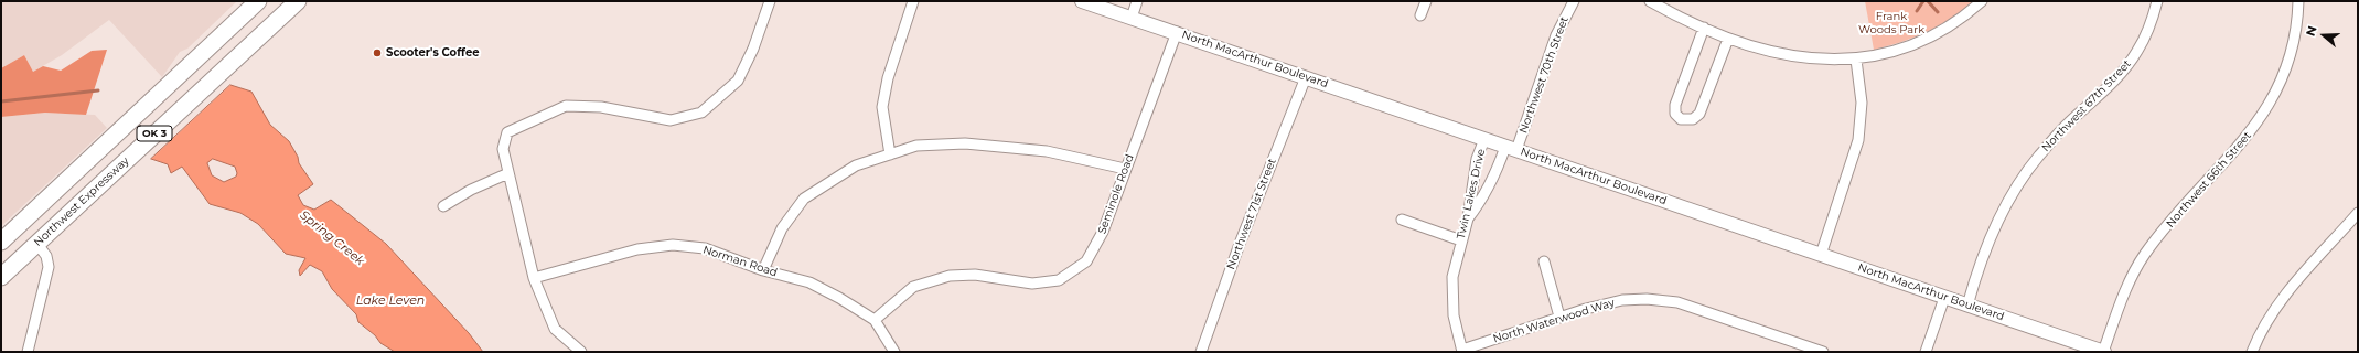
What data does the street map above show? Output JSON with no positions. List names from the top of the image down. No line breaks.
{"streets":{"highway":["OK 3","Northwest Expressway"],"main road":["North MacArthur Boulevard"],"street":["Northwest 70th Street","Northwest 67th Street","Northwest 66th Street","Seminole Road","Twin Lakes Drive","Northwest 71st Street","Norman Road","North Waterwood Way"]},"crossings":[["North MacArthur Boulevard","Northwest 70th Street"],["North MacArthur Boulevard","Northwest 67th Street"],["North MacArthur Boulevard","Northwest 66th Street"],["North MacArthur Boulevard","Seminole Road"],["North MacArthur Boulevard","Twin Lakes Drive"],["North MacArthur Boulevard","Northwest 71st Street"],["Northwest 70th Street","Twin Lakes Drive"],["Seminole Road","Norman Road"],["Twin Lakes Drive","North Waterwood Way"]],"water":["Spring Creek","Lake Leven"],"parks":["Frank Woods Park"],"places":["Scooter's Coffee"],"north":"left"}
